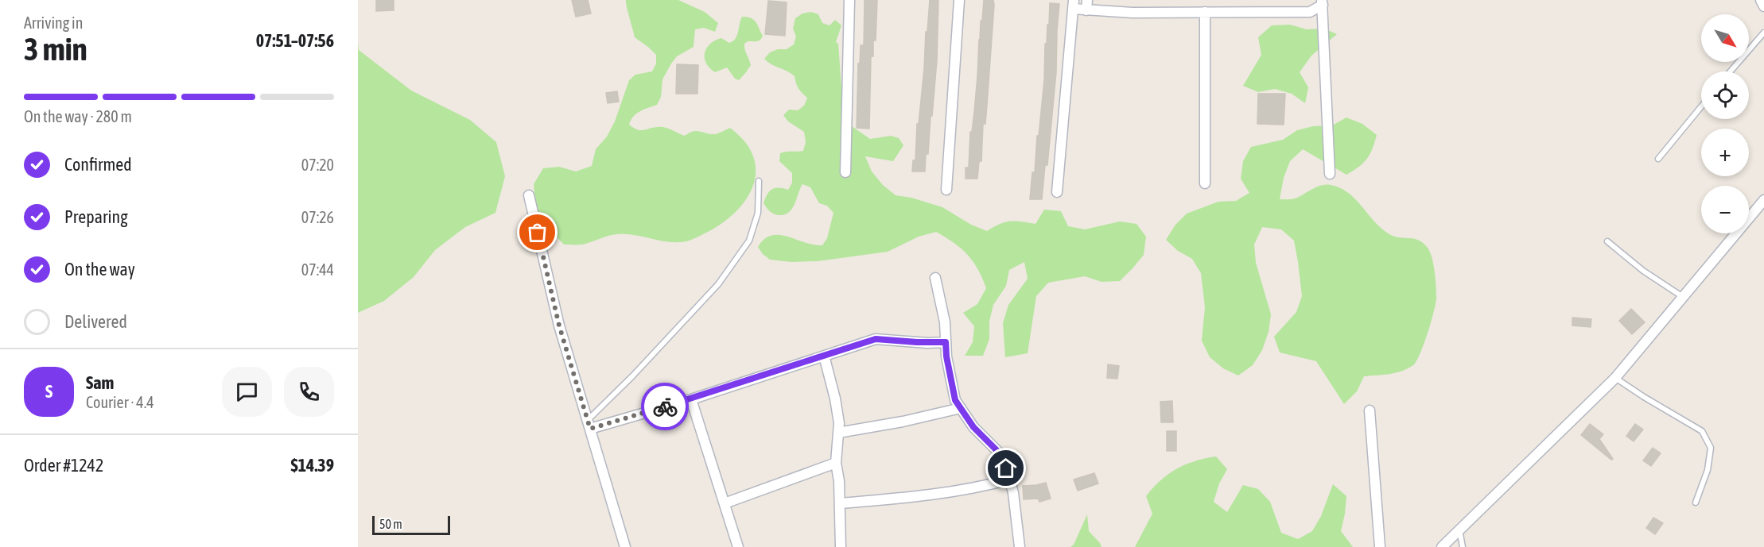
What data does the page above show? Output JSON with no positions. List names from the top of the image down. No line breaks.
{"scale_bar":"50 m","north":"bottom right","page":{"heading":["3 min","Arriving in","07:51–07:56"],"panel":["Sam","Courier · 4.4","Order #1242","$14.39"],"map_buttons":["+","−"],"bar":"On the way · 280 m","list":[["Confirmed","07:20"],["Preparing","07:26"],["On the way","07:44"],"Delivered"],"round":"S","scale":"50 m"}}
